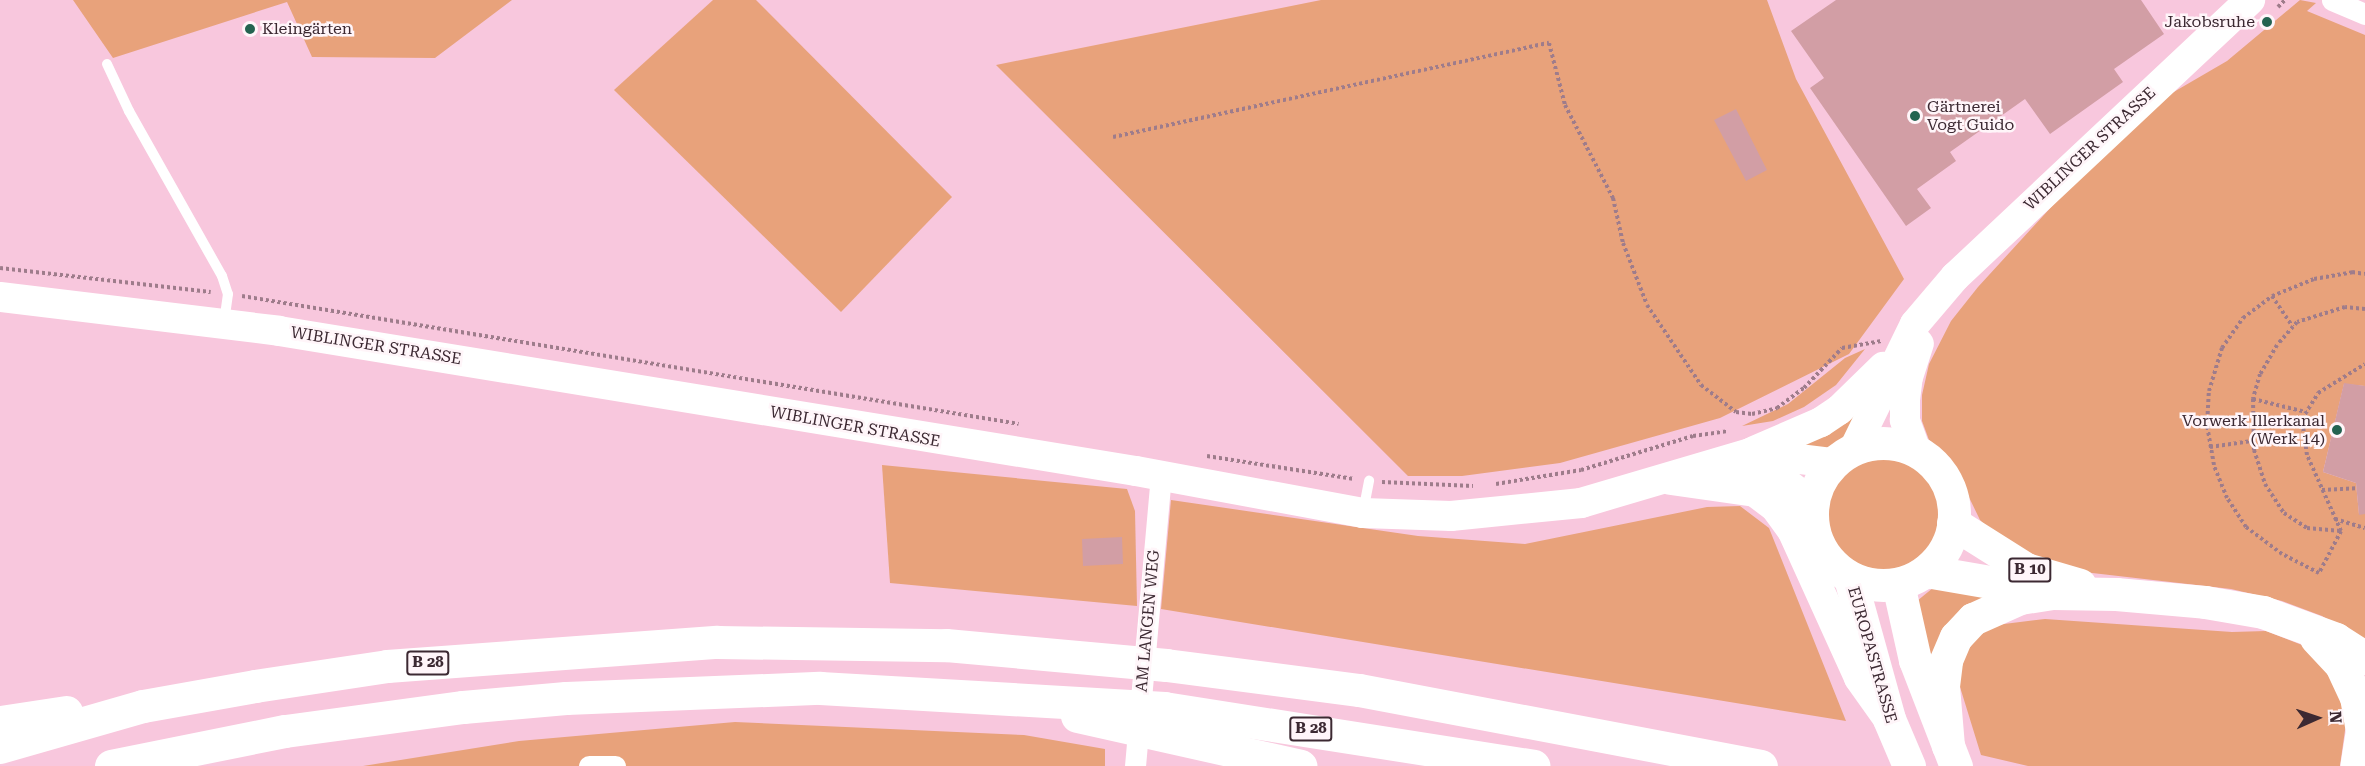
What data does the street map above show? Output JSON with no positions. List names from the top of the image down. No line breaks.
{"streets":{"main road":["WIBLINGER STRASSE","B 10","EUROPASTRASSE","B 28"],"street":["AM LANGEN WEG"]},"crossings":[["WIBLINGER STRASSE","B 10"],["WIBLINGER STRASSE","AM LANGEN WEG"],["WIBLINGER STRASSE","EUROPASTRASSE"],["B 10","EUROPASTRASSE"]],"places":["Jakobsruhe","Kleingärten","Gärtnerei Vogt Guido","Vorwerk Illerkanal (Werk 14)"],"north":"right"}
